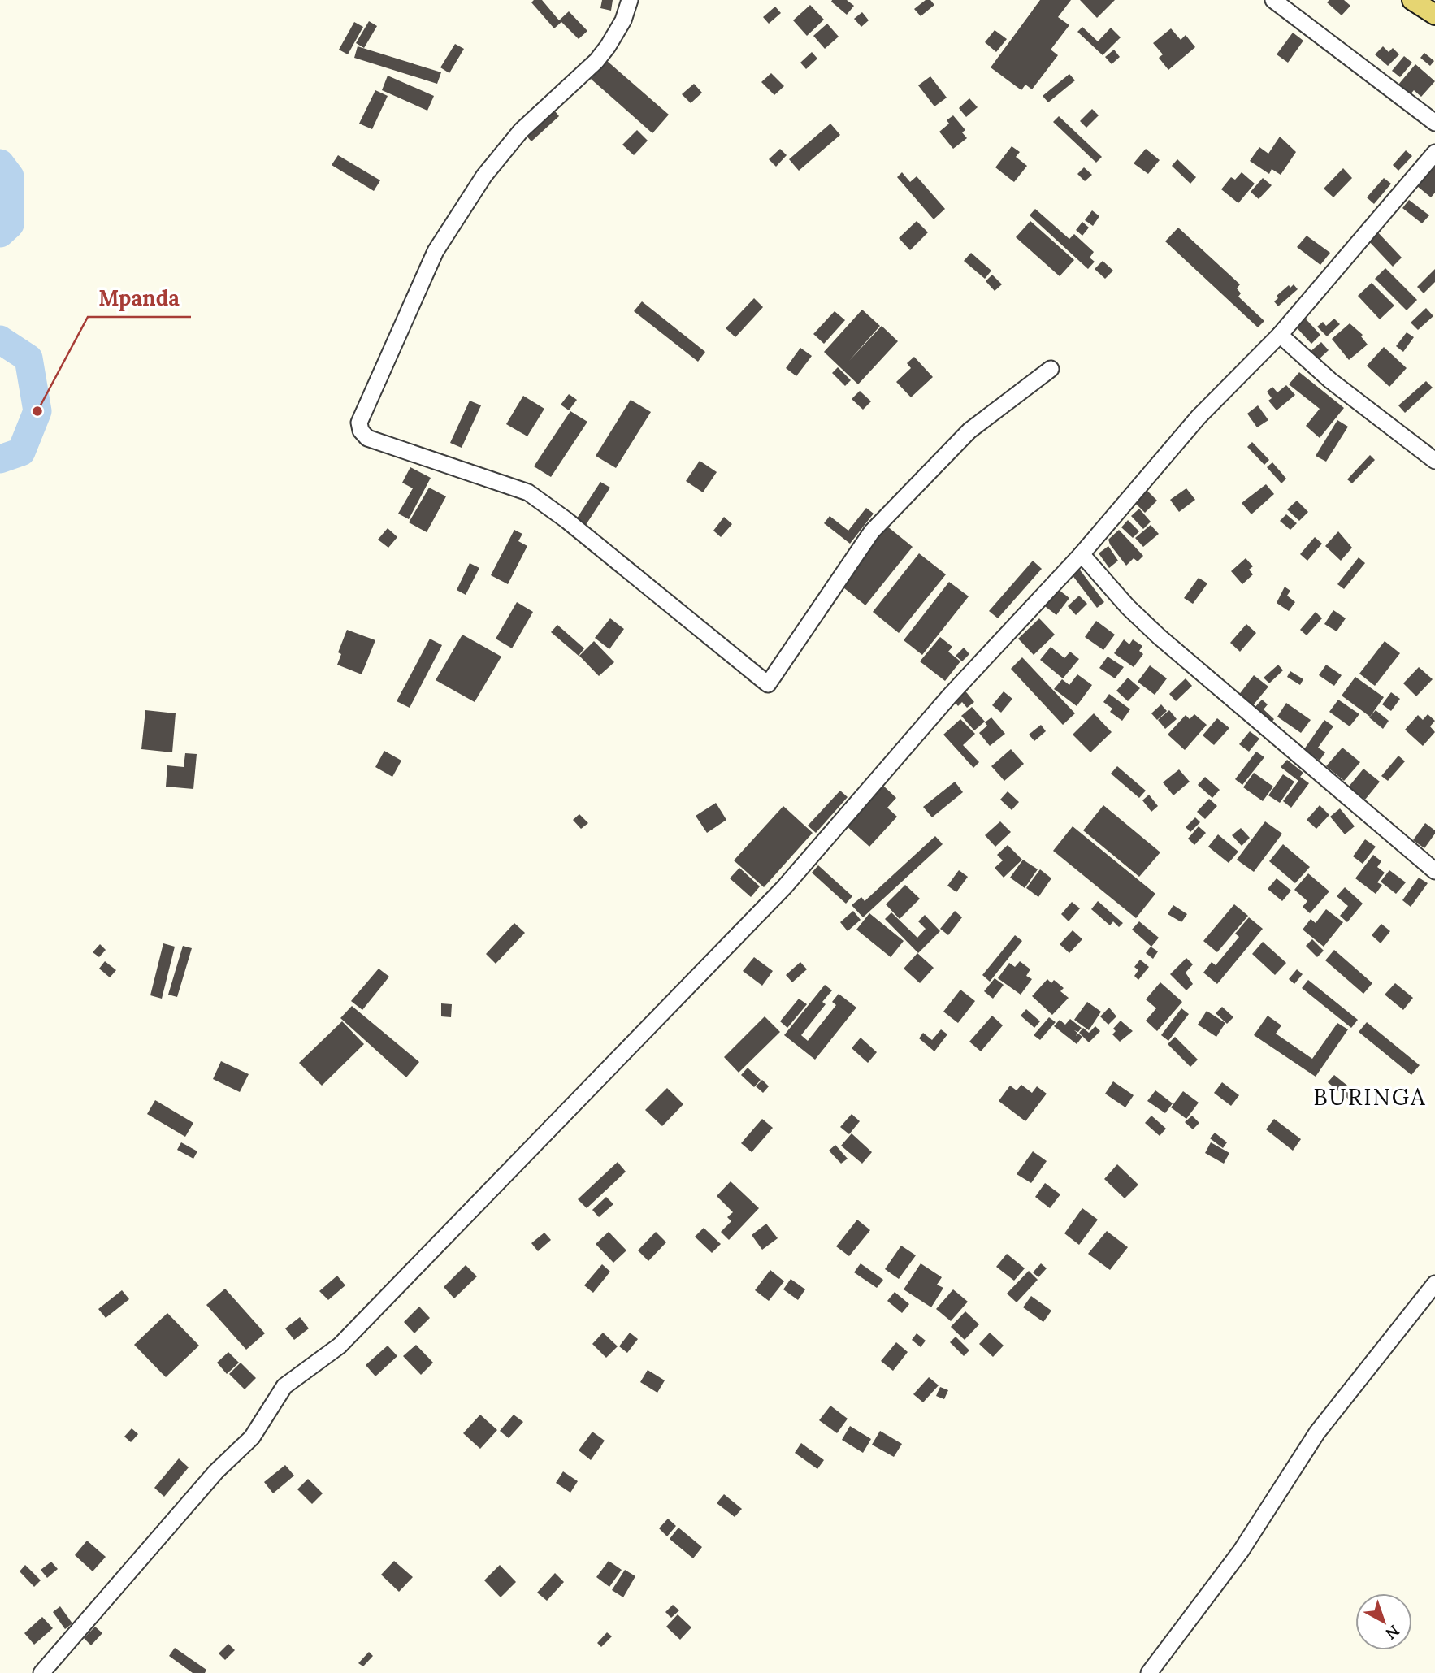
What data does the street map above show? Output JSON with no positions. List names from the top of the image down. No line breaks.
{"districts":["BURINGA"],"places":["Mpanda"],"north":"bottom right"}
